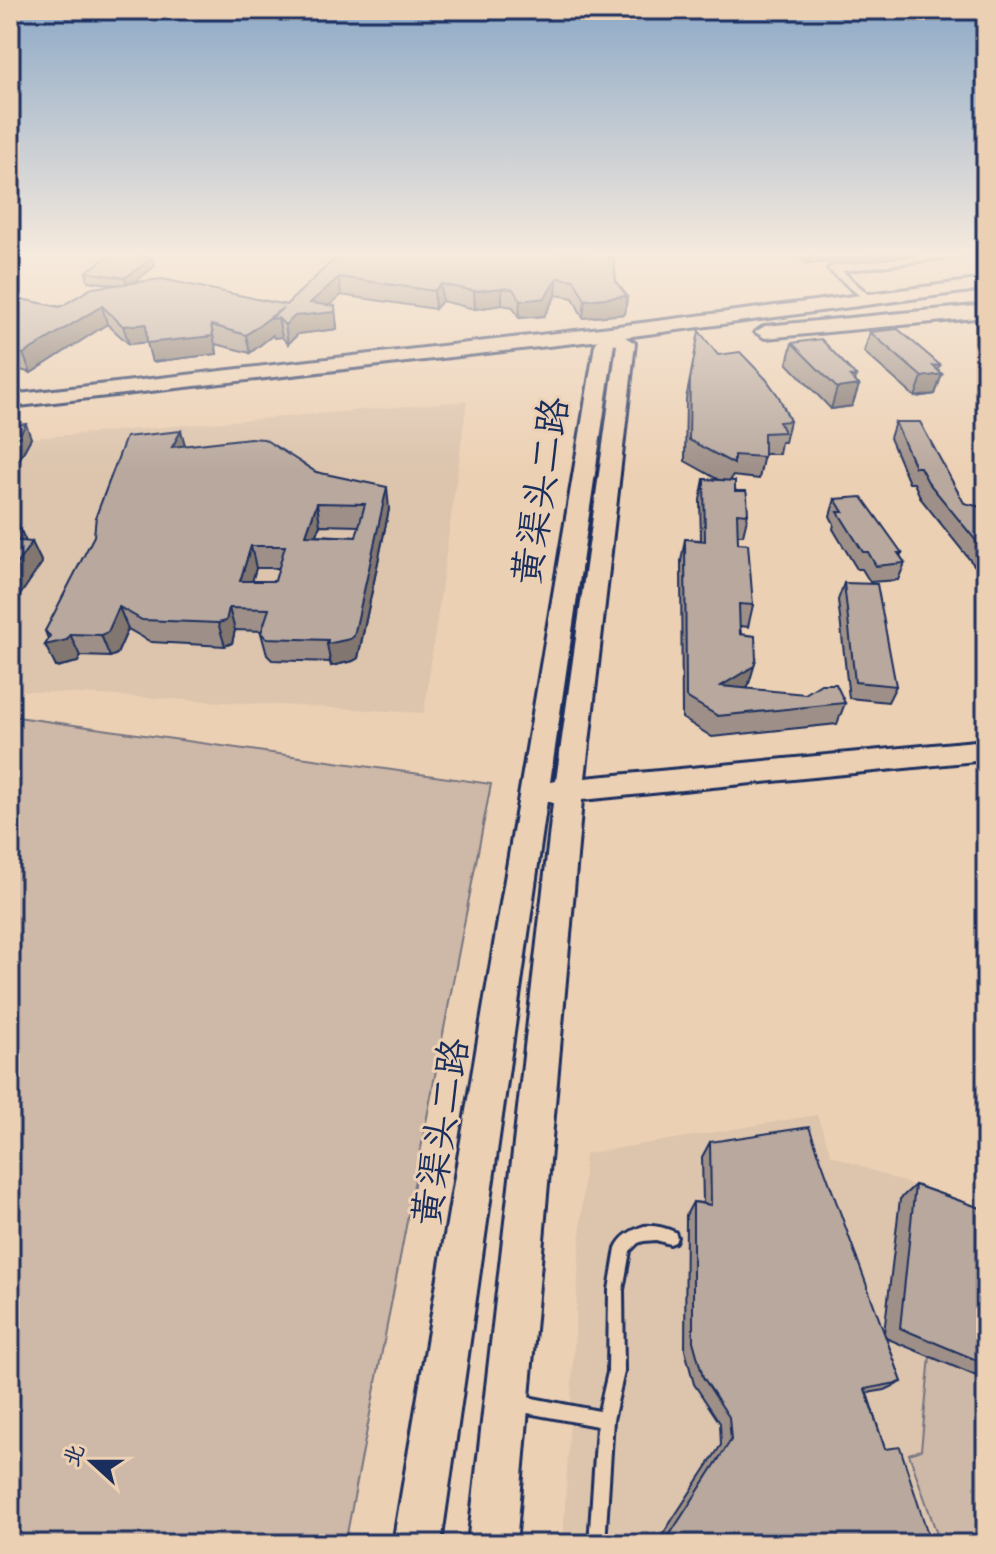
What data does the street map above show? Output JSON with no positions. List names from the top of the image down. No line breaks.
{"streets":{"main road":["黄渠头二路"]},"north":"left"}
